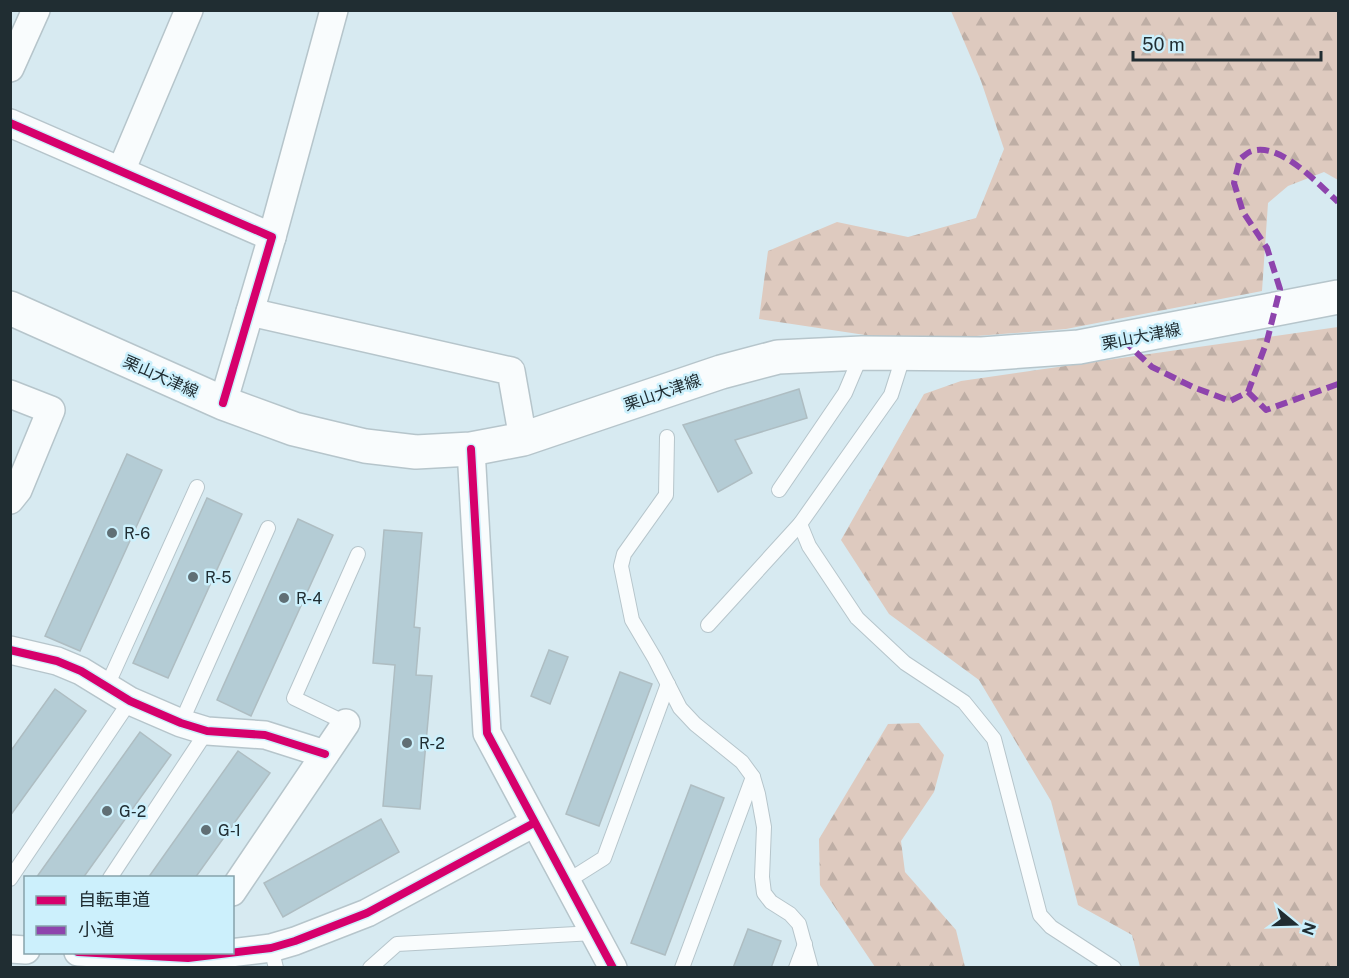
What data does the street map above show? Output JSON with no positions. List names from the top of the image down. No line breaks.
{"streets":{"main road":["栗山大津線"]},"places":["R-6","R-5","R-4","R-2","G-2","G-1"],"legend":["自転車道","小道"],"scale_bar":"50 m","north":"right"}
